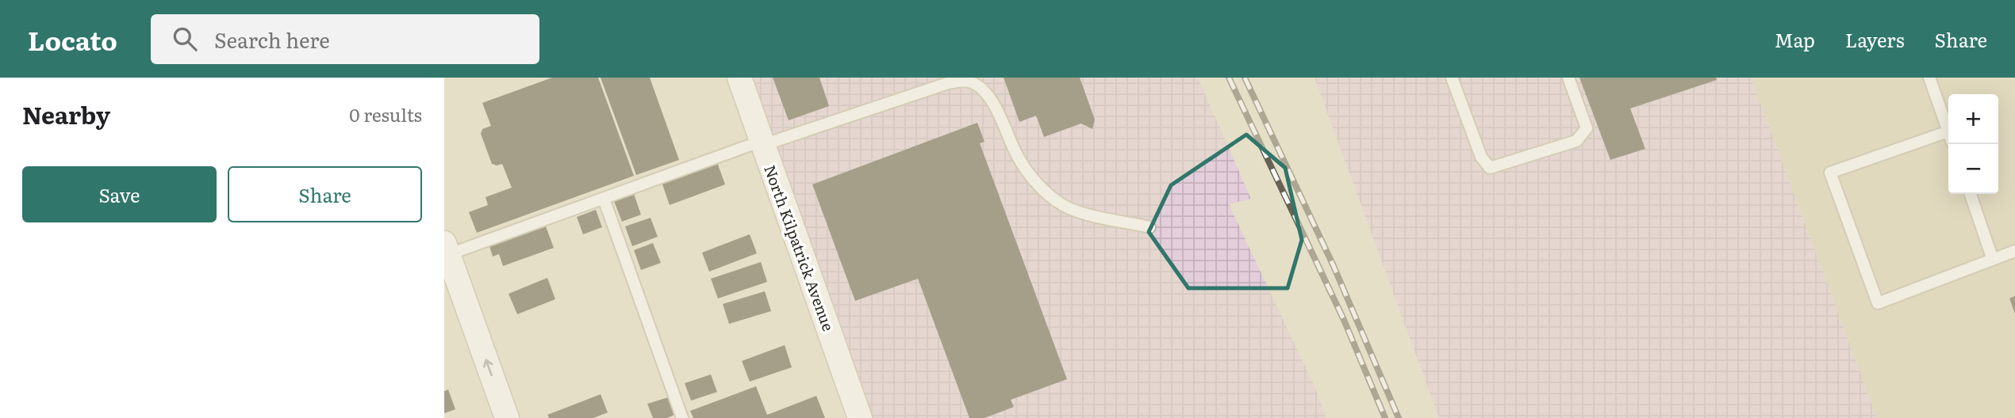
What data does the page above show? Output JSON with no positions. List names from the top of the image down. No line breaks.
{"streets":{"street":["North Kilpatrick Avenue"]},"page":{"header":"Locato","search":"Search here","nav":["Map","Layers","Share"],"heading":["Nearby","0 results"],"map_buttons":["+","−"],"buttons":["Save","Share"]}}
